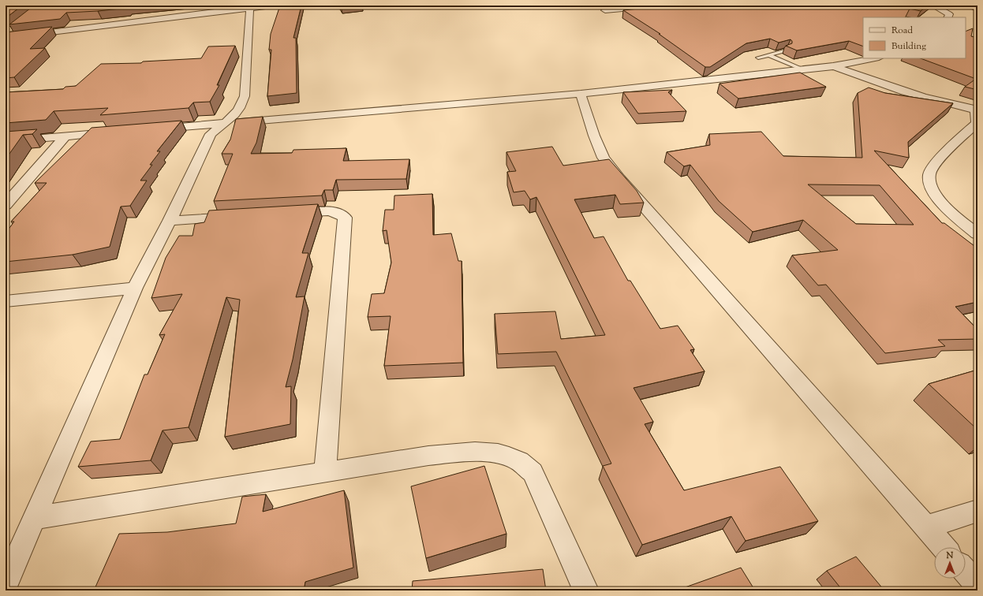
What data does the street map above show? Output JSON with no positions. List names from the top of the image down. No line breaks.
{"legend":["Road","Building"],"north":"top"}
